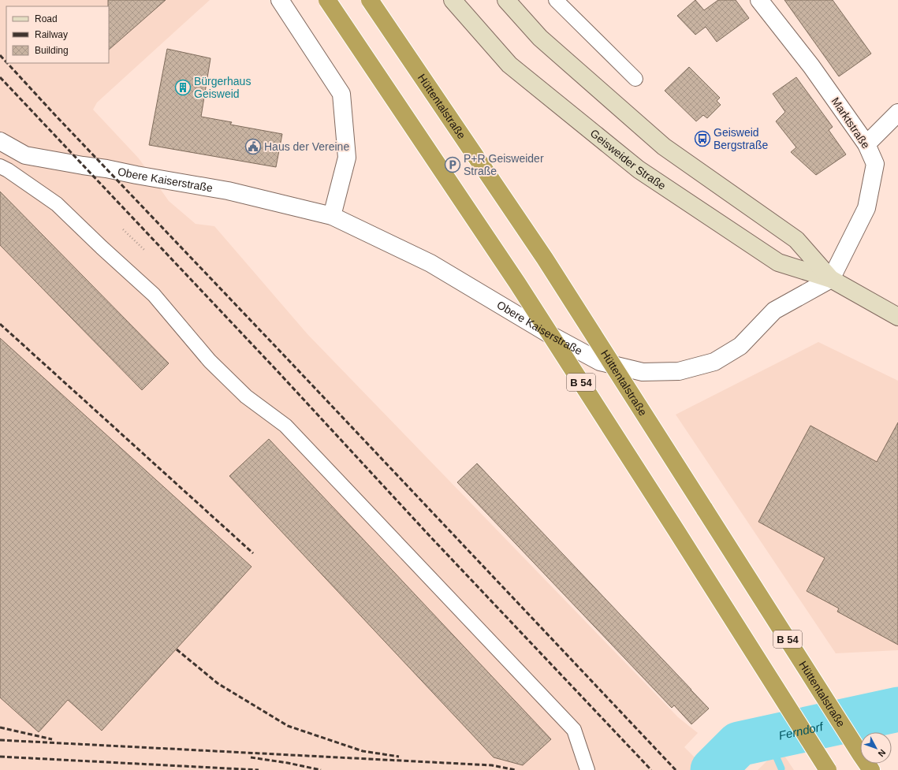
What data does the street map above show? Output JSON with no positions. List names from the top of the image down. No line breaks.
{"streets":{"highway":["Hüttentalstraße","B 54"],"main road":["Geisweider Straße"],"street":["Marktstraße","Obere Kaiserstraße"]},"crossings":[["Marktstraße","Geisweider Straße"],["Marktstraße","Obere Kaiserstraße"],["Geisweider Straße","Obere Kaiserstraße"]],"water":["Ferndorf"],"places":{"building":["Bürgerhaus Geisweid"],"bus stop":["Geisweid Bergstraße"],"public building":["Haus der Vereine"],"parking":["P+R Geisweider Straße"]},"legend":["Road","Railway","Building"],"north":"bottom right"}
